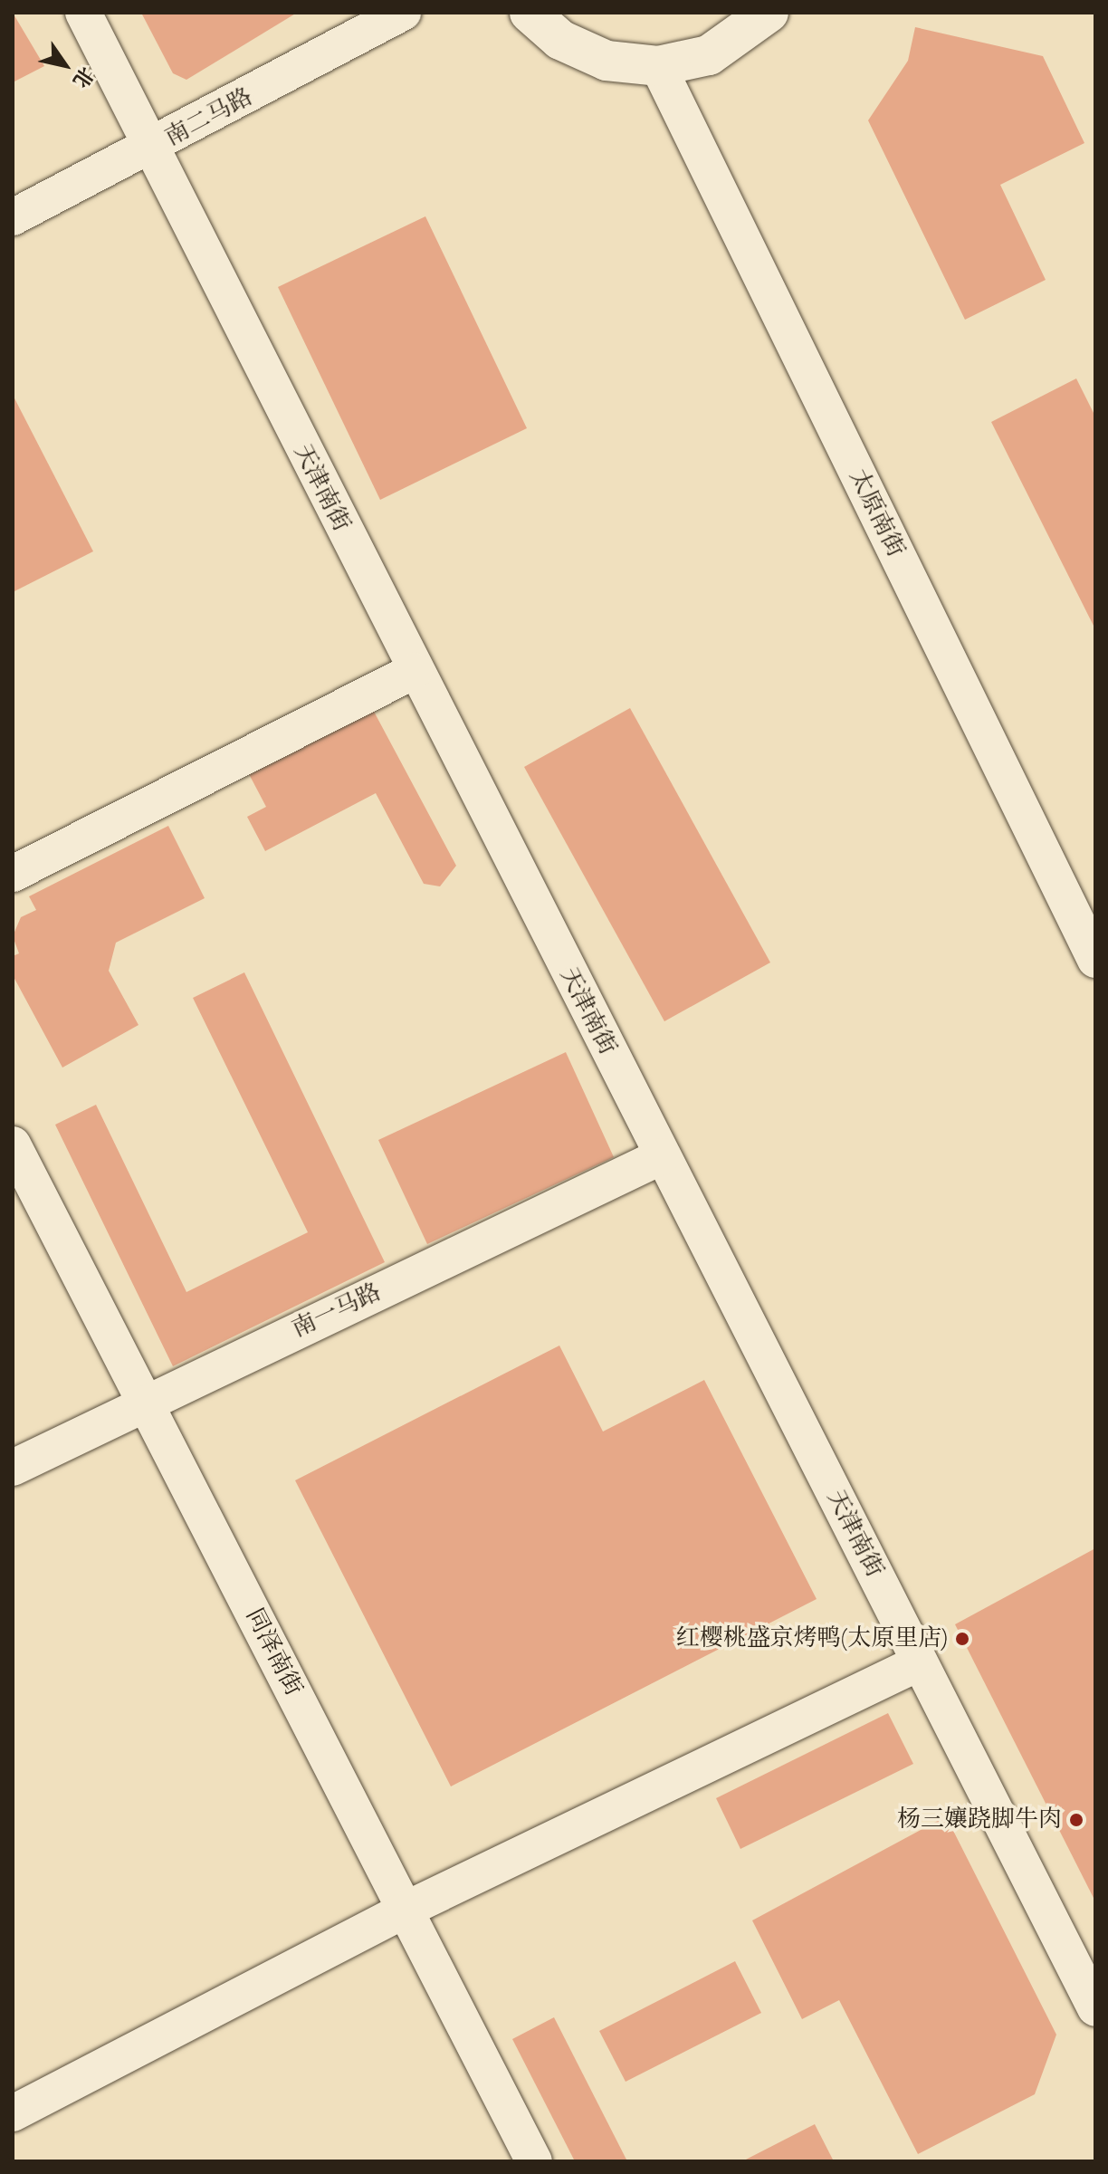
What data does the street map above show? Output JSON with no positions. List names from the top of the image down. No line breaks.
{"streets":{"street":["南二马路","天津南街","太原南街","南一马路","同泽南街"]},"crossings":[["南二马路","天津南街"],["天津南街","南一马路"],["南一马路","同泽南街"]],"places":["红樱桃盛京烤鸭(太原里店)","杨三孃跷脚牛肉"],"north":"bottom right"}
